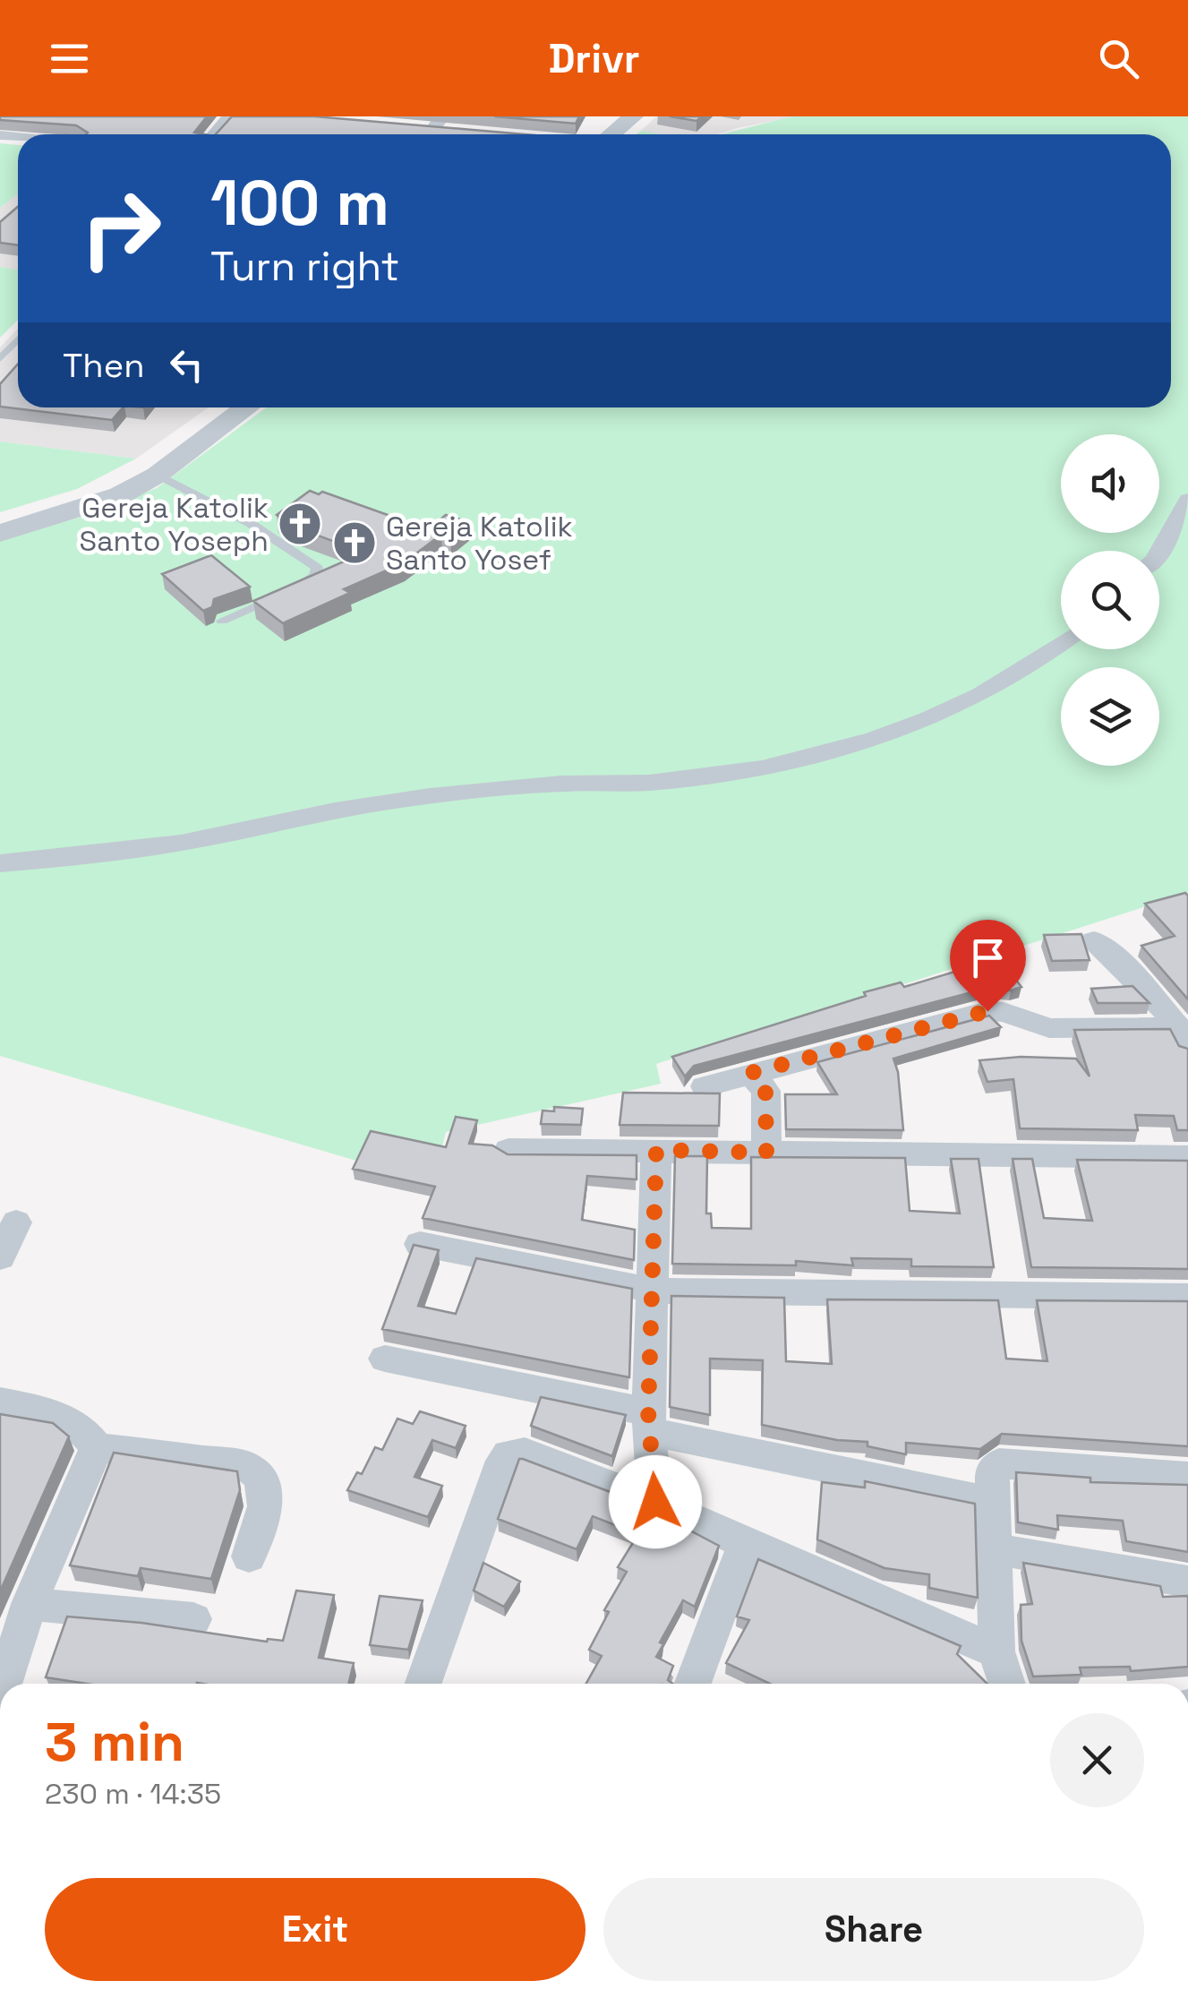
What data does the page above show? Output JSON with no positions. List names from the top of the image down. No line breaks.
{"places":{"church":["Gereja Katolik Santo Yoseph","Gereja Katolik Santo Yosef"]},"page":{"header":"Drivr","turn":["100 m","Turn right"],"then":"Then","heading":["3 min","230 m · 14:35"],"buttons":["Exit","Share"]}}
